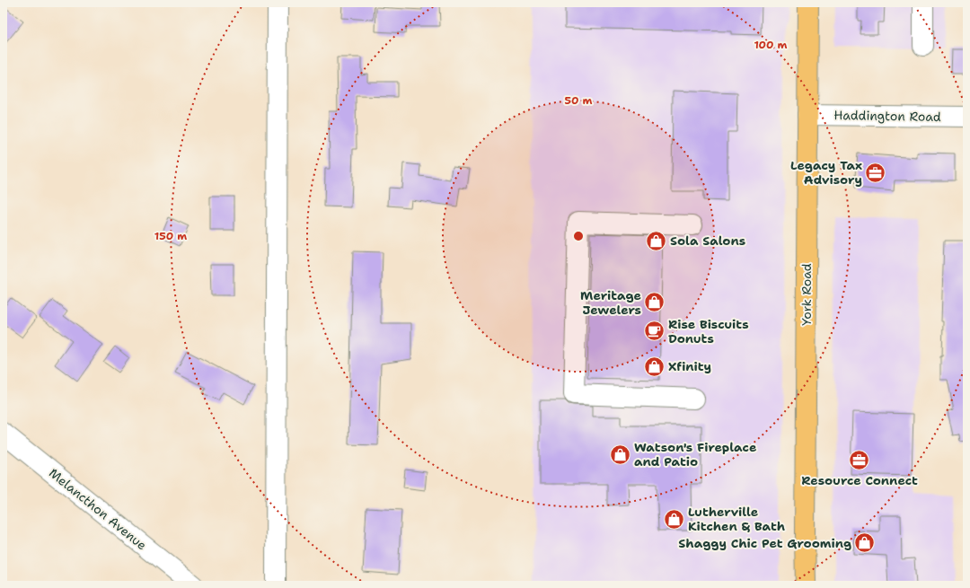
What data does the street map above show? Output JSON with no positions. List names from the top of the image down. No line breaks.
{"streets":{"main road":["York Road"],"street":["Haddington Road","Melancthon Avenue"]},"crossings":[["Haddington Road","York Road"]],"places":{"office":["Legacy Tax Advisory","Resource Connect"],"shop":["Sola Salons","Meritage Jewelers","Xfinity","Watson's Fireplace and Patio","Lutherville Kitchen & Bath","Shaggy Chic Pet Grooming"],"cafe":["Rise Biscuits Donuts"]},"rings":["100 m","50 m","150 m"]}
